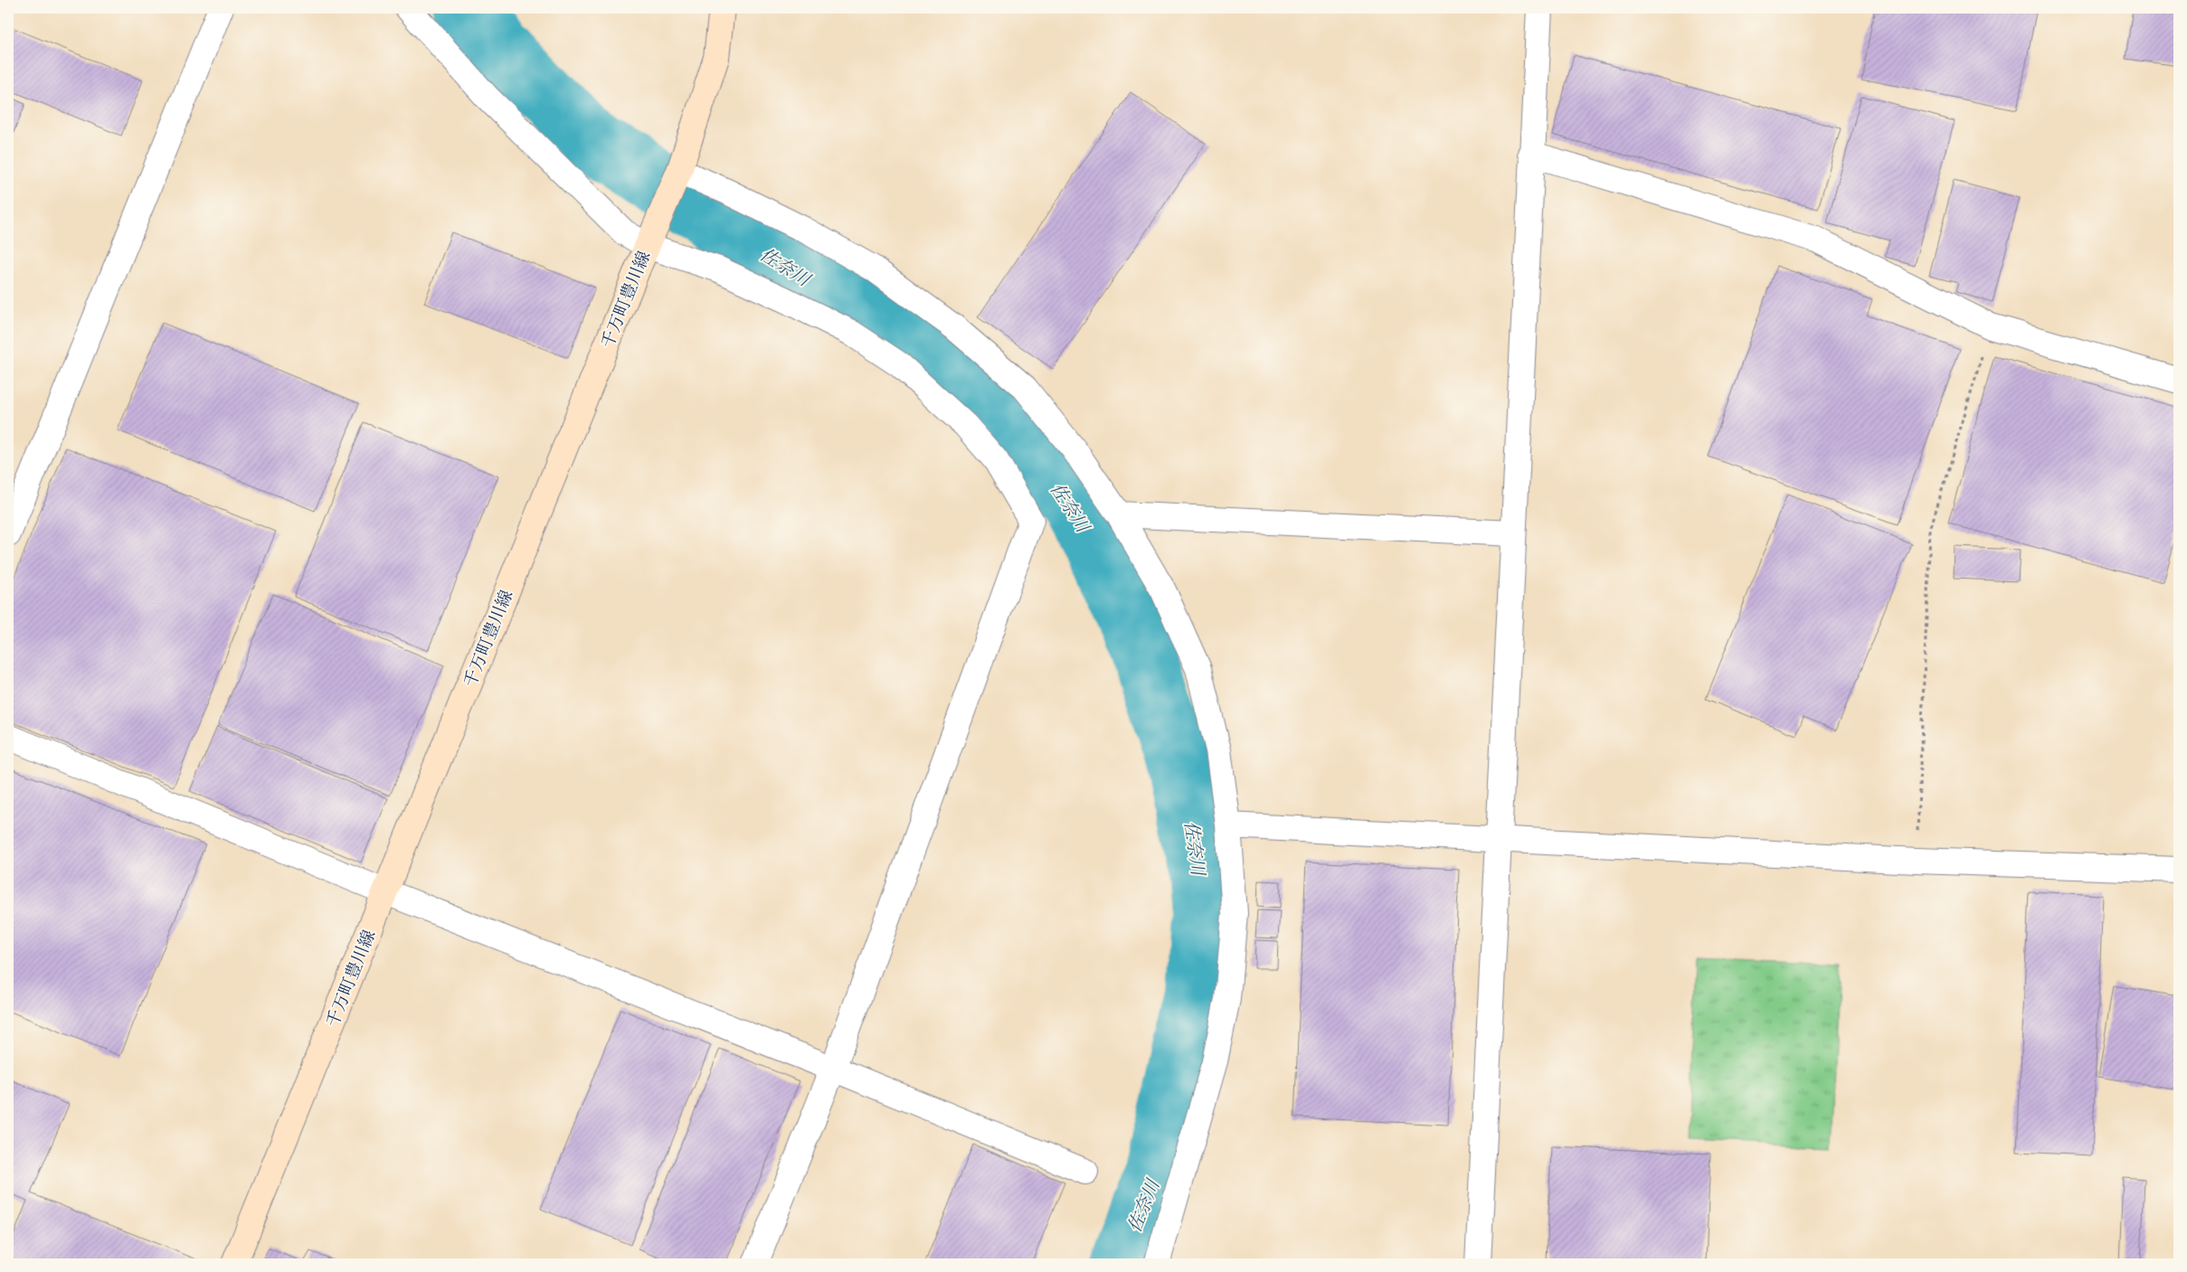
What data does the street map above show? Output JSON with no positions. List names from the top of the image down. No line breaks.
{"streets":{"main road":["千万町豊川線"]},"water":["佐奈川"]}
